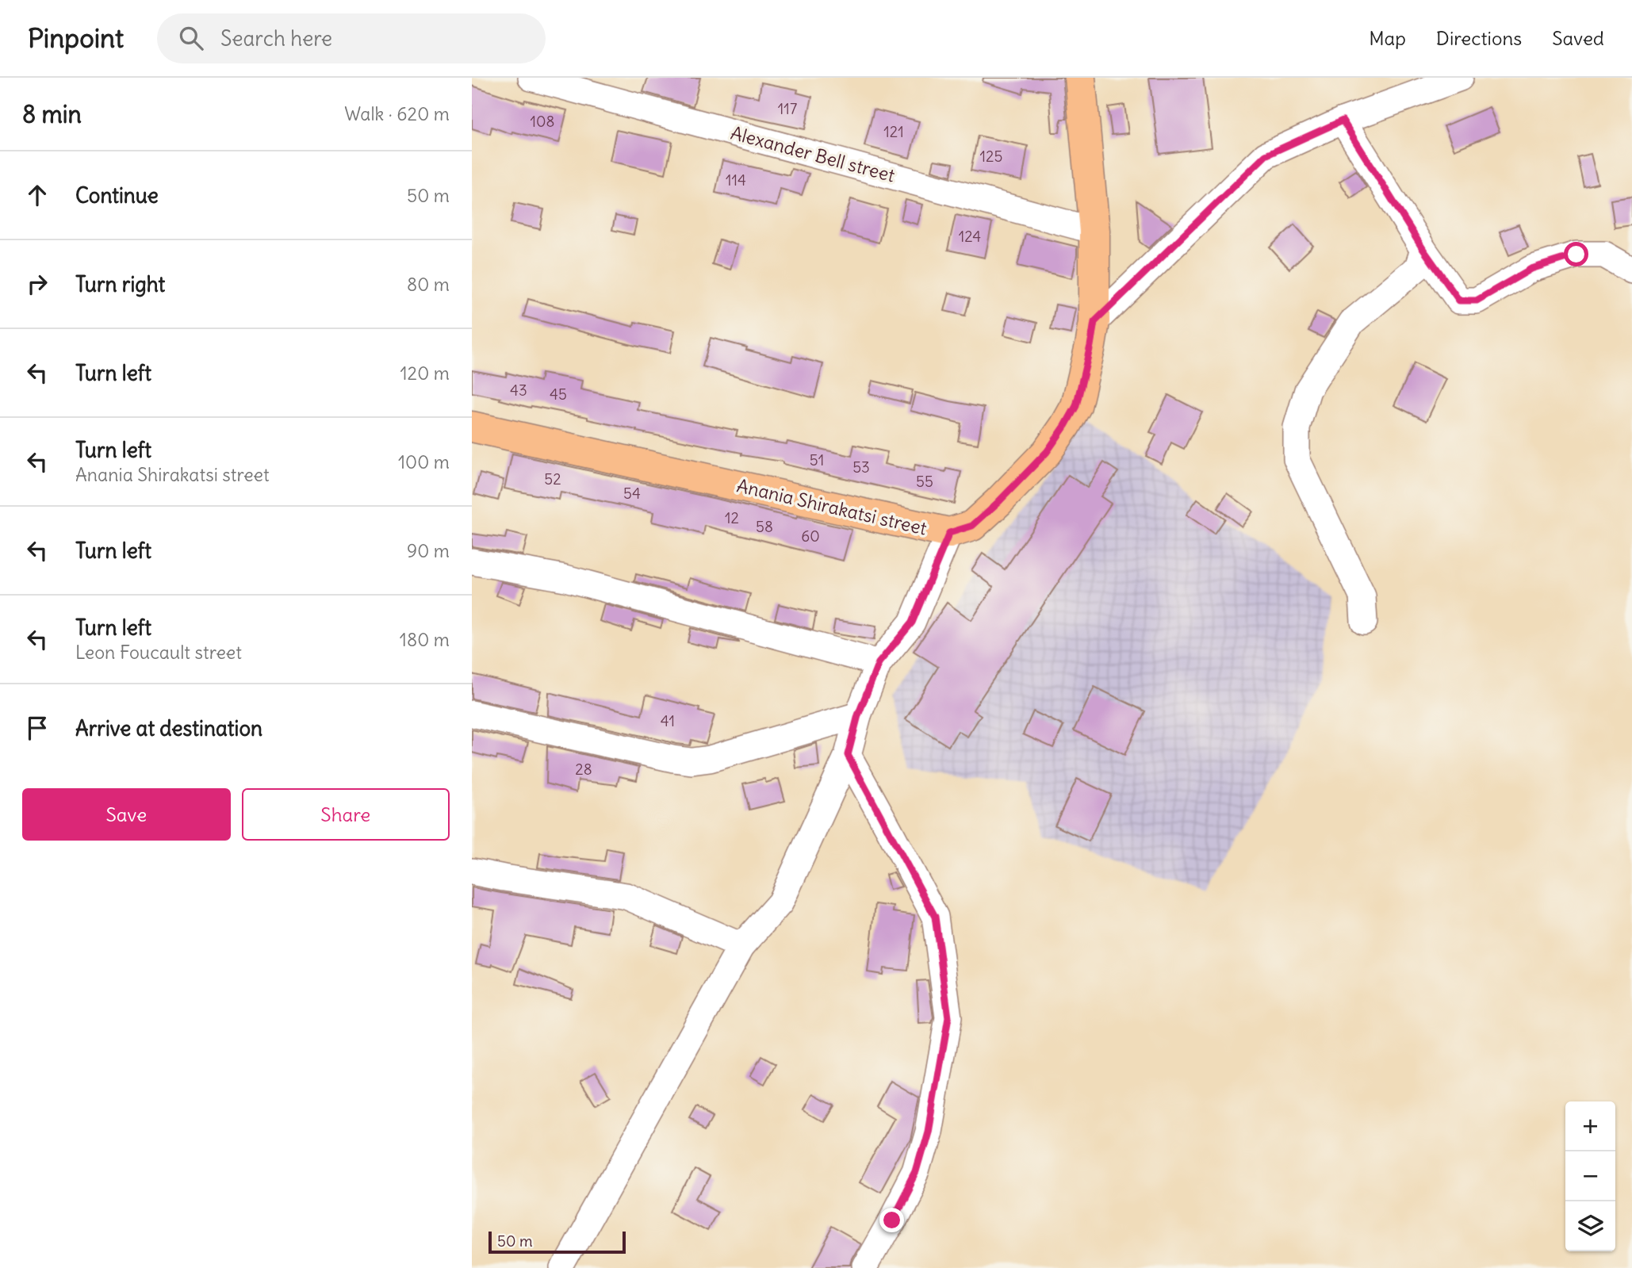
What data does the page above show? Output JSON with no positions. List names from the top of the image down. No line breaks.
{"streets":{"main road":["Anania Shirakatsi street"],"street":["Alexander Bell street"]},"crossings":[["Alexander Bell street","Anania Shirakatsi street"]],"house_numbers":["117","108","121","125","114","124","43","45","51","53","52","55","54","12","58","60","41","28"],"scale_bar":"50 m","page":{"header":"Pinpoint","search":"Search here","nav":["Map","Directions","Saved"],"heading":["8 min","Walk · 620 m"],"list":[["Continue","50 m"],["Turn right","80 m"],["Turn left","120 m"],["Turn left","Anania Shirakatsi street","100 m"],["Turn left","90 m"],["Turn left","Leon Foucault street","180 m"],"Arrive at destination"],"buttons":["Save","Share"],"map_buttons":["+","−"],"scale":"50 m"}}
